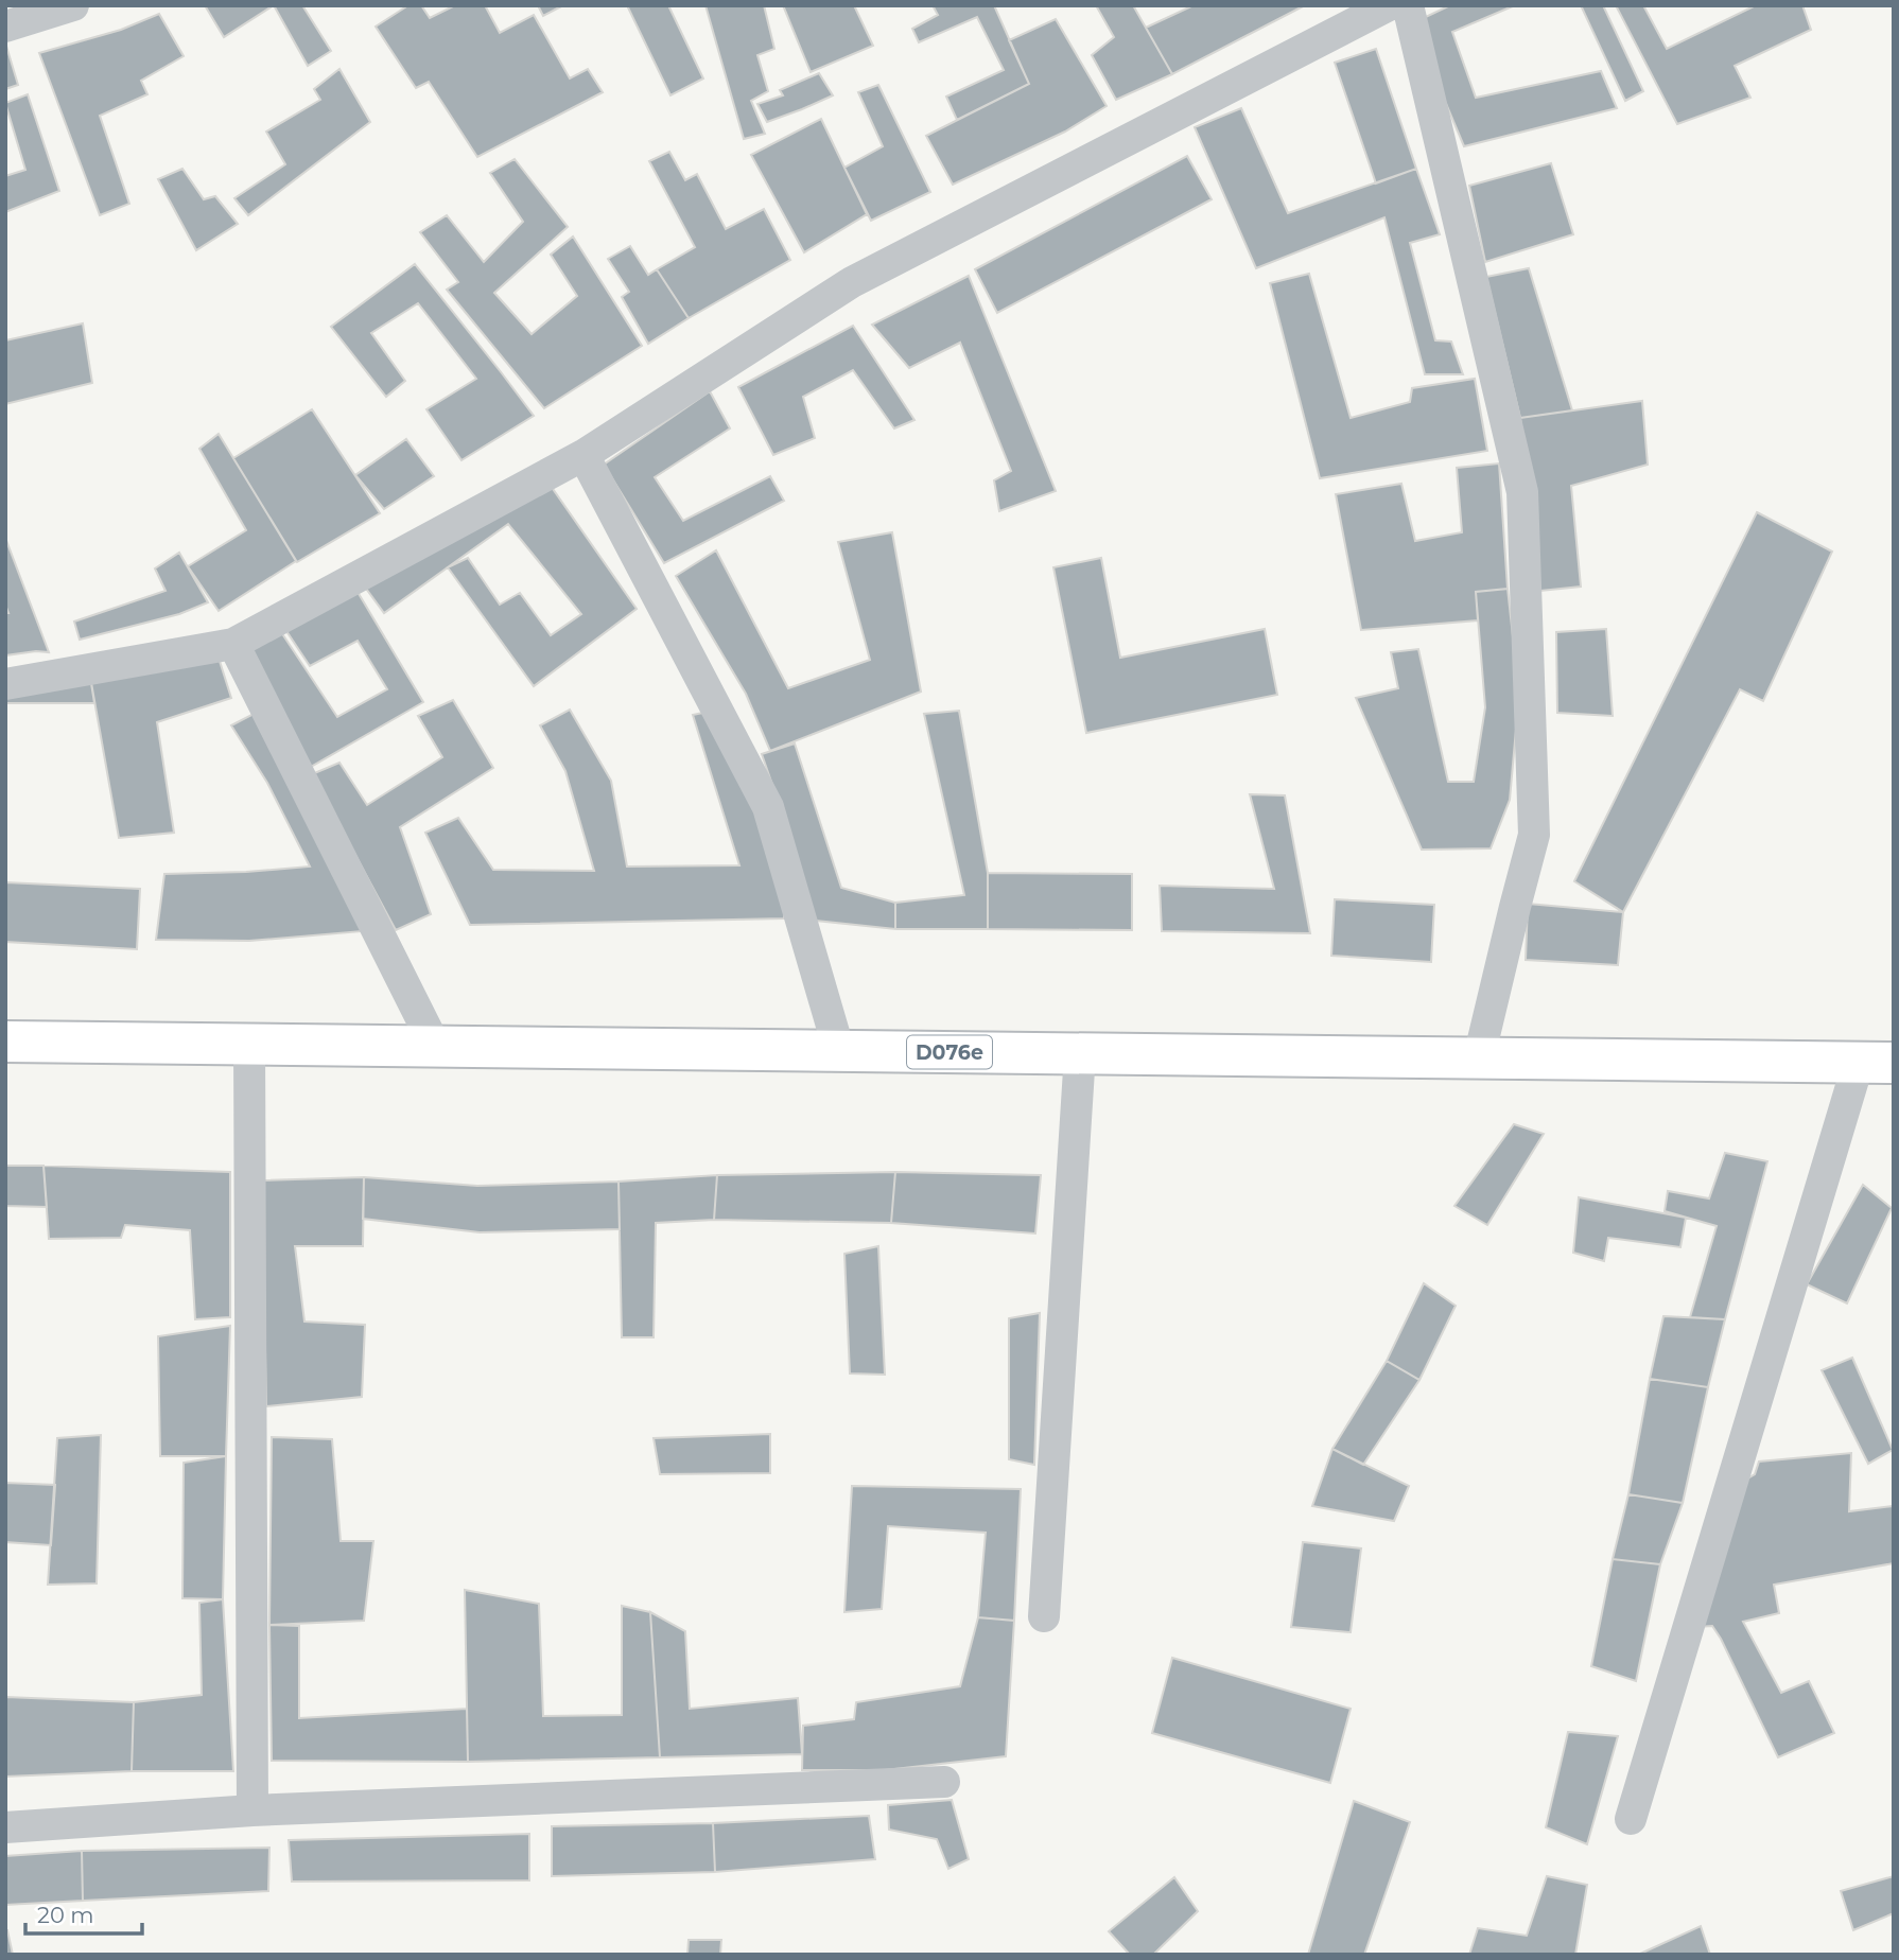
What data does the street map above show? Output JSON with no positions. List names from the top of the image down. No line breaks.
{"streets":{"main road":["D076e"]},"scale_bar":"20 m"}
